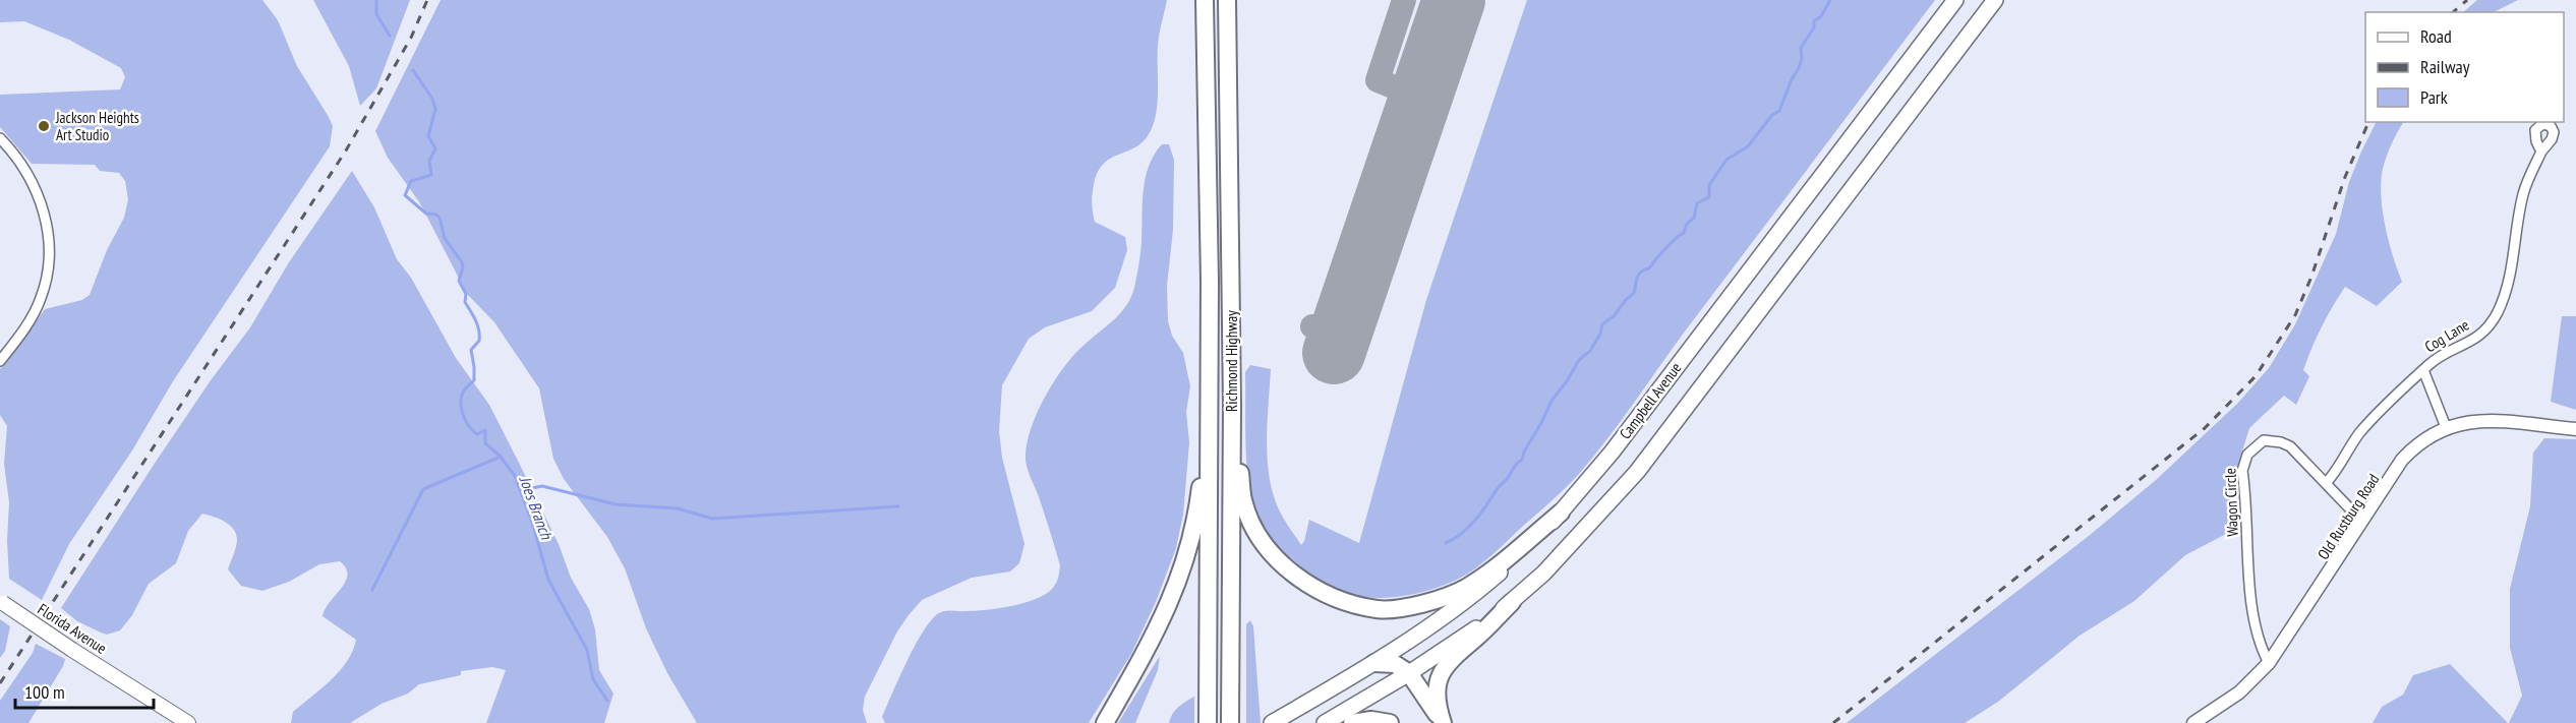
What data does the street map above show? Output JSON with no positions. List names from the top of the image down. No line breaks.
{"streets":{"highway":["Richmond Highway","Campbell Avenue"],"main road":["Florida Avenue"],"street":["Cog Lane","Wagon Circle","Old Rustburg Road"]},"crossings":[["Cog Lane","Wagon Circle"],["Wagon Circle","Old Rustburg Road"]],"water":["Joes Branch"],"places":["Jackson Heights Art Studio"],"legend":["Road","Railway","Park"],"scale_bar":"100 m"}
